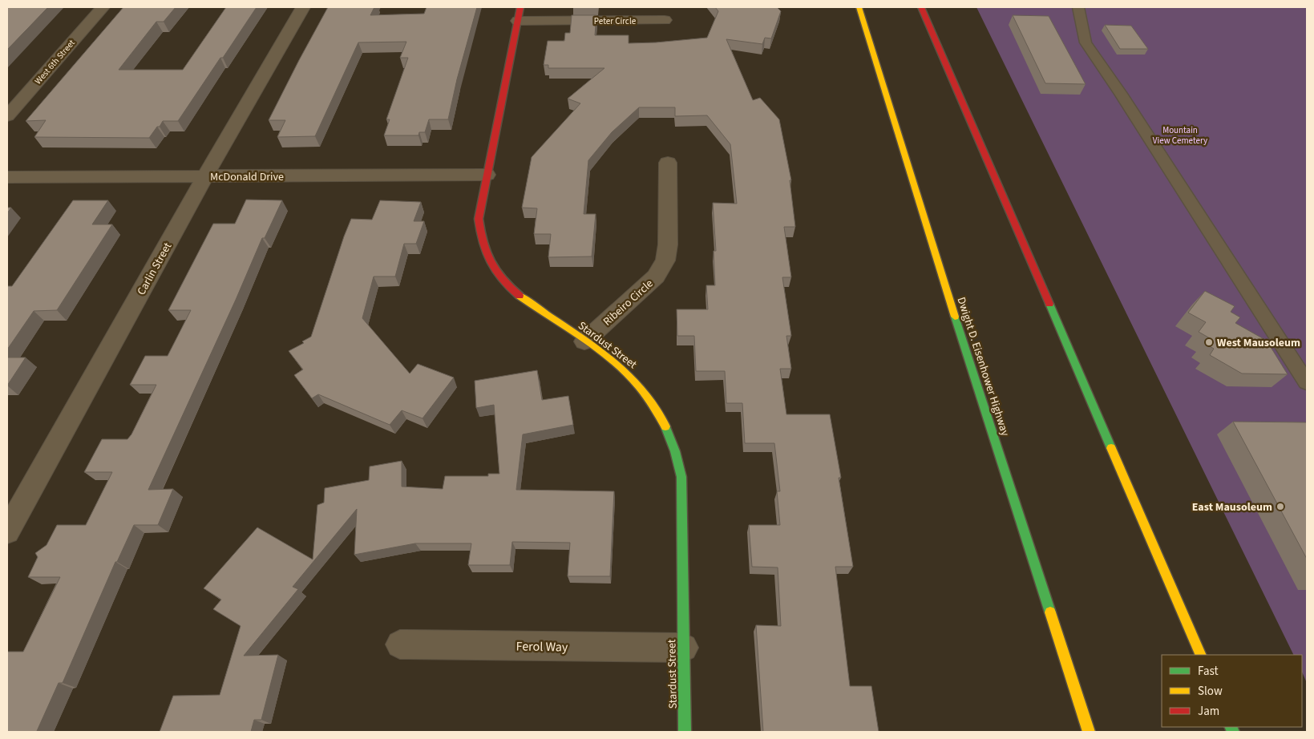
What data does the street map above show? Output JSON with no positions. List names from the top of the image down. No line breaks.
{"streets":{"main road":["Stardust Street","Dwight D. Eisenhower Highway"],"street":["Peter Circle","West 6th Street","McDonald Drive","Carlin Street","Ribeiro Circle","Ferol Way"]},"crossings":[["Peter Circle","Stardust Street"],["McDonald Drive","Carlin Street"],["McDonald Drive","Stardust Street"],["Ribeiro Circle","Stardust Street"],["Stardust Street","Ferol Way"]],"parks":["Mountain View Cemetery"],"places":["West Mausoleum","East Mausoleum"],"legend":["Fast","Slow","Jam"]}
